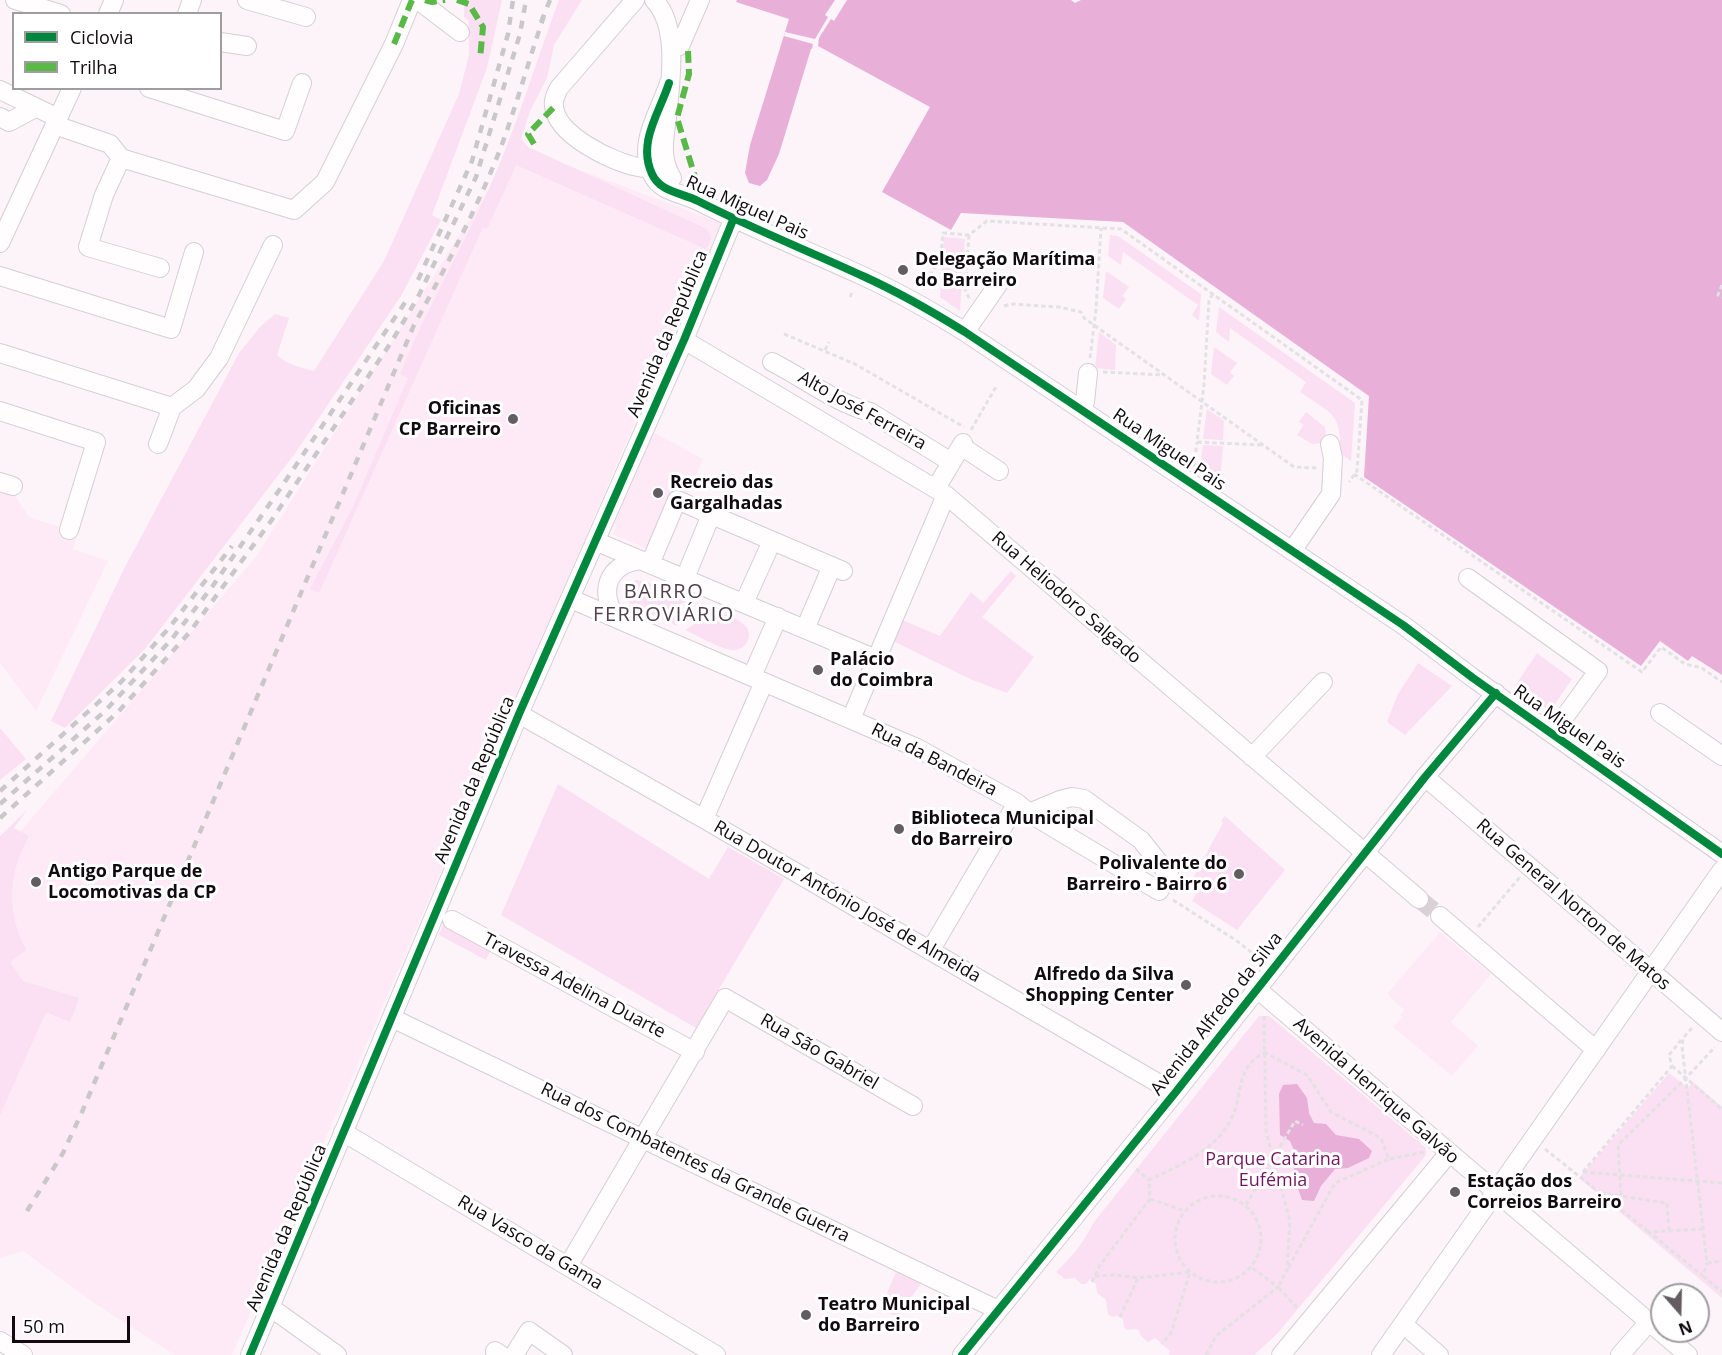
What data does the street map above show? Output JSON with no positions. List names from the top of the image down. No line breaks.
{"streets":{"street":["Rua Miguel Pais","Avenida da República","Alto José Ferreira","Rua Heliodoro Salgado","Rua da Bandeira","Rua Doutor António José de Almeida","Rua General Norton de Matos","Travessa Adelina Duarte","Avenida Alfredo da Silva","Rua São Gabriel","Avenida Henrique Galvão","Rua dos Combatentes da Grande Guerra","Rua Vasco da Gama"]},"crossings":[["Rua Miguel Pais","Avenida da República"],["Rua Miguel Pais","Avenida Alfredo da Silva"],["Avenida da República","Rua Heliodoro Salgado"],["Avenida da República","Rua da Bandeira"],["Avenida da República","Rua Doutor António José de Almeida"],["Avenida da República","Rua dos Combatentes da Grande Guerra"],["Avenida da República","Rua Vasco da Gama"],["Rua Heliodoro Salgado","Avenida Alfredo da Silva"],["Rua da Bandeira","Rua Doutor António José de Almeida"],["Rua Doutor António José de Almeida","Avenida Alfredo da Silva"],["Rua General Norton de Matos","Avenida Alfredo da Silva"],["Travessa Adelina Duarte","Rua São Gabriel"],["Avenida Alfredo da Silva","Avenida Henrique Galvão"],["Avenida Alfredo da Silva","Rua dos Combatentes da Grande Guerra"]],"districts":["BAIRRO FERROVIÁRIO"],"parks":["Parque Catarina Eufémia"],"places":["Delegação Marítima do Barreiro","Oficinas CP Barreiro","Recreio das Gargalhadas","Palácio do Coimbra","Biblioteca Municipal do Barreiro","Polivalente do Barreiro - Bairro 6","Antigo Parque de Locomotivas da CP","Alfredo da Silva Shopping Center","Estação dos Correios Barreiro","Teatro Municipal do Barreiro"],"legend":["Ciclovia","Trilha"],"scale_bar":"50 m","north":"bottom"}
